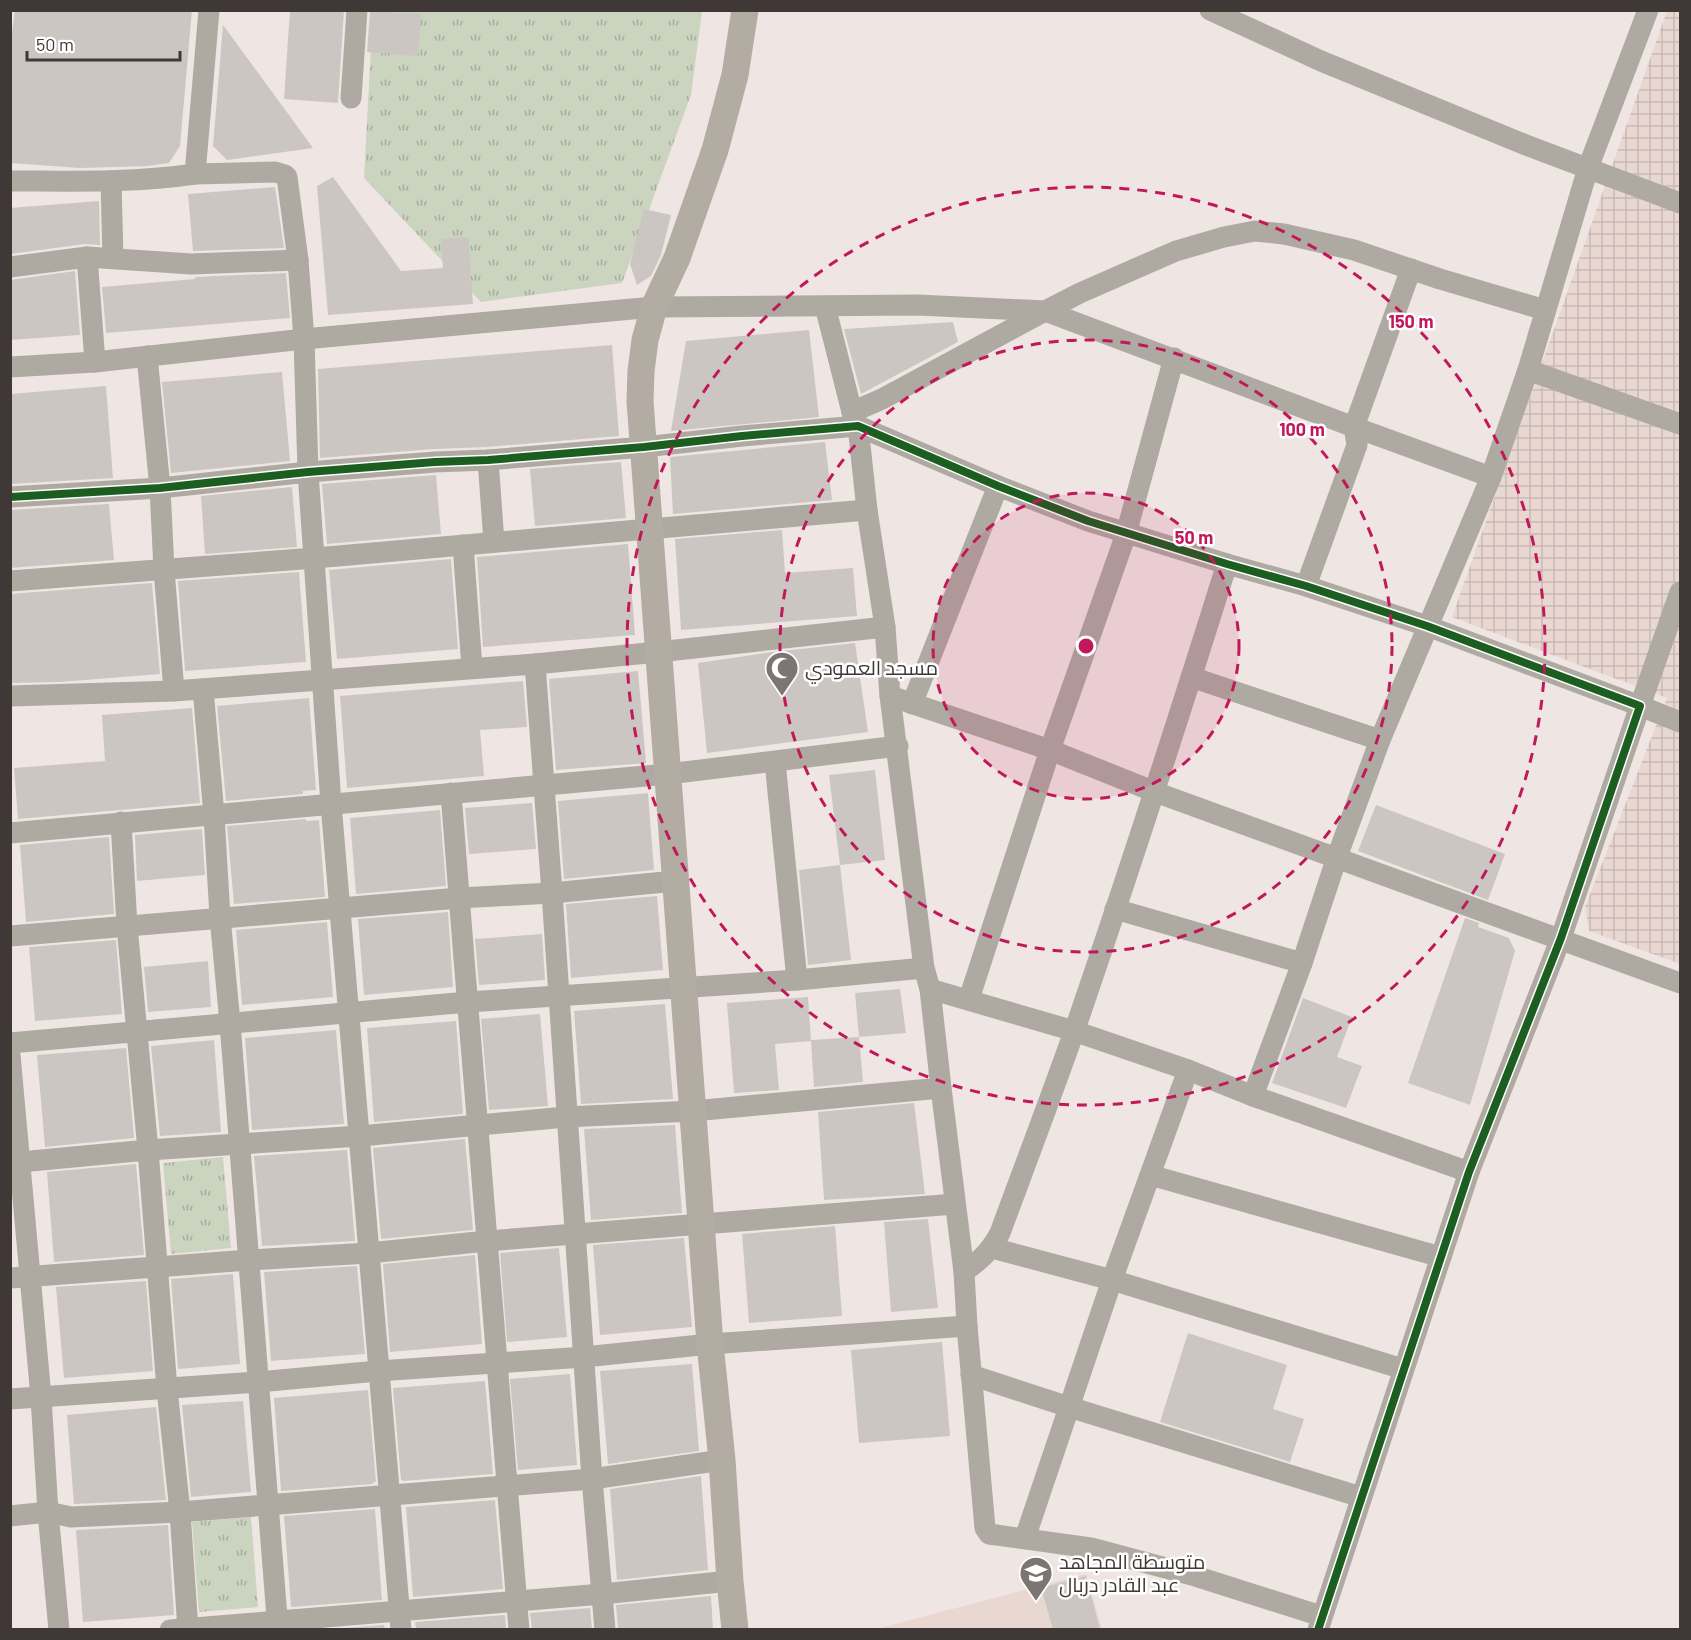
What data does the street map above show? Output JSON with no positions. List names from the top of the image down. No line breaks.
{"places":{"mosque":["مسجد العمودي"],"school or university":["متوسطة المجاهد عبد القادر دربال"]},"scale_bar":"50 m","rings":["150 m","100 m","50 m"]}
